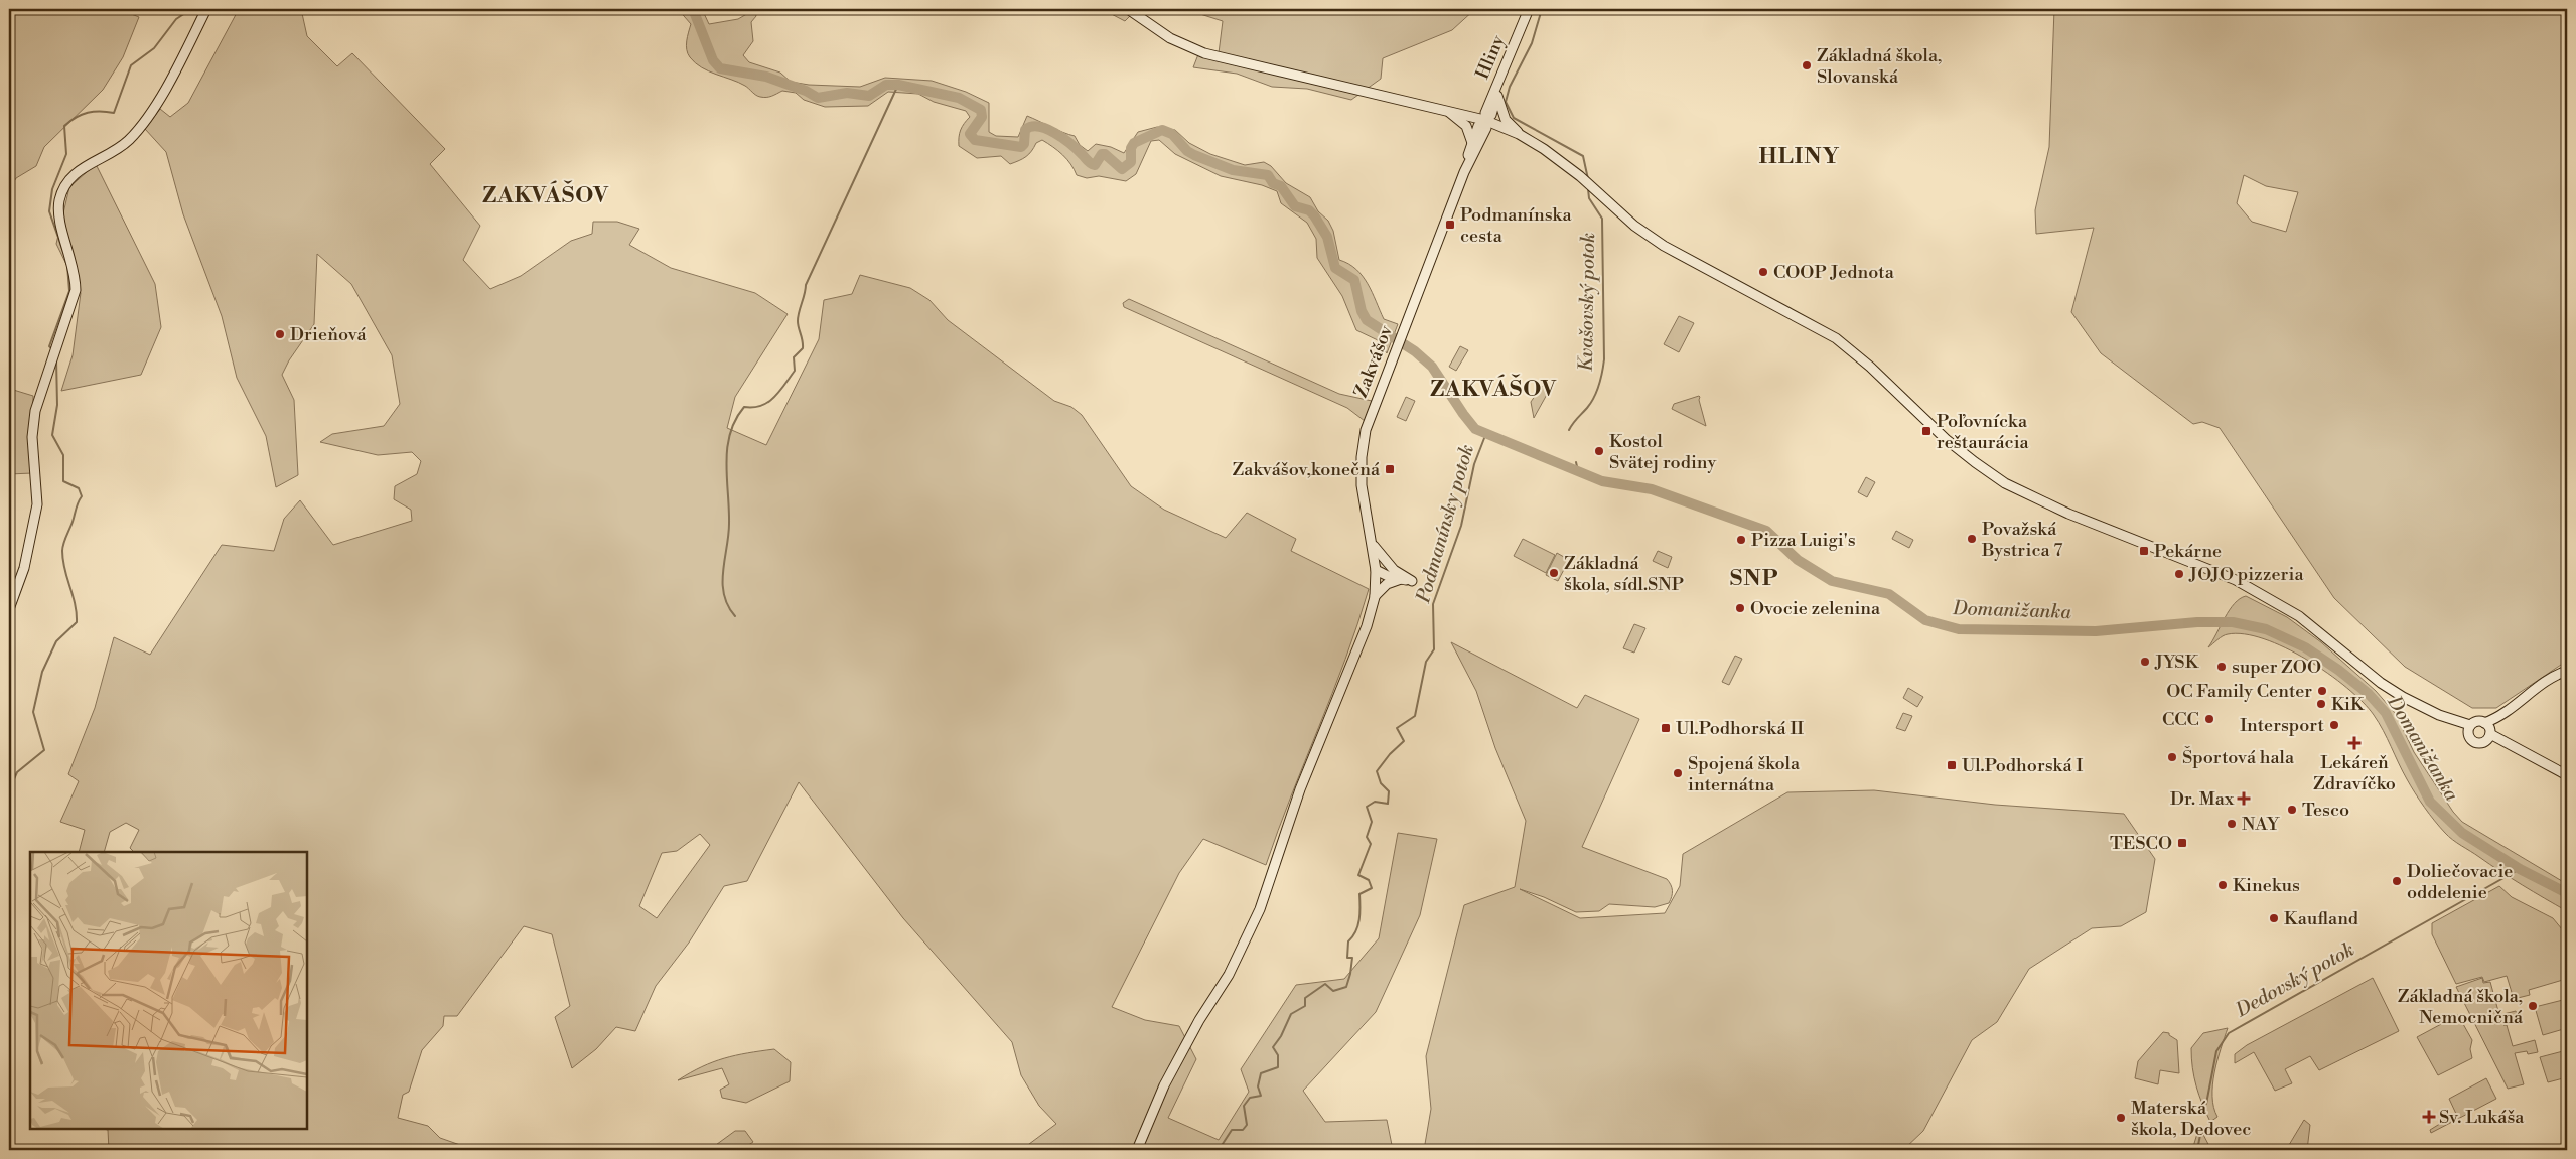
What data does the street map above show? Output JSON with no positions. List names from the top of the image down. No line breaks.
{"streets":{"street":["Hliny","Zakvášov"]},"districts":["HLINY","ZAKVÁŠOV","ZAKVÁŠOV","SNP"],"water":["Kvašovský potok","Podmanínsky potok","Domanižanka","Dedovský potok"],"places":{"other":["Základná škola, Slovanská","COOP Jednota","Drieňová","Kostol Svätej rodiny","Považská Bystrica 7","Pizza Luigi's","Základná škola, sídl.SNP","JOJO pizzeria","Ovocie zelenina","JYSK","super ZOO","OC Family Center","KiK","CCC","Intersport","Športová hala","Spojená škola internátna","Tesco","NAY","Doliečovacie oddelenie","Kinekus","Kaufland","Základná škola, Nemocničná","Materská škola, Dedovec"],"transit":["Podmanínska cesta","Poľovnícka reštaurácia","Zakvášov,konečná","Pekárne","Ul.Podhorská II","Ul.Podhorská I","TESCO"],"health":["Lekáreň Zdravíčko","Dr. Max","Sv. Lukáša"]}}
